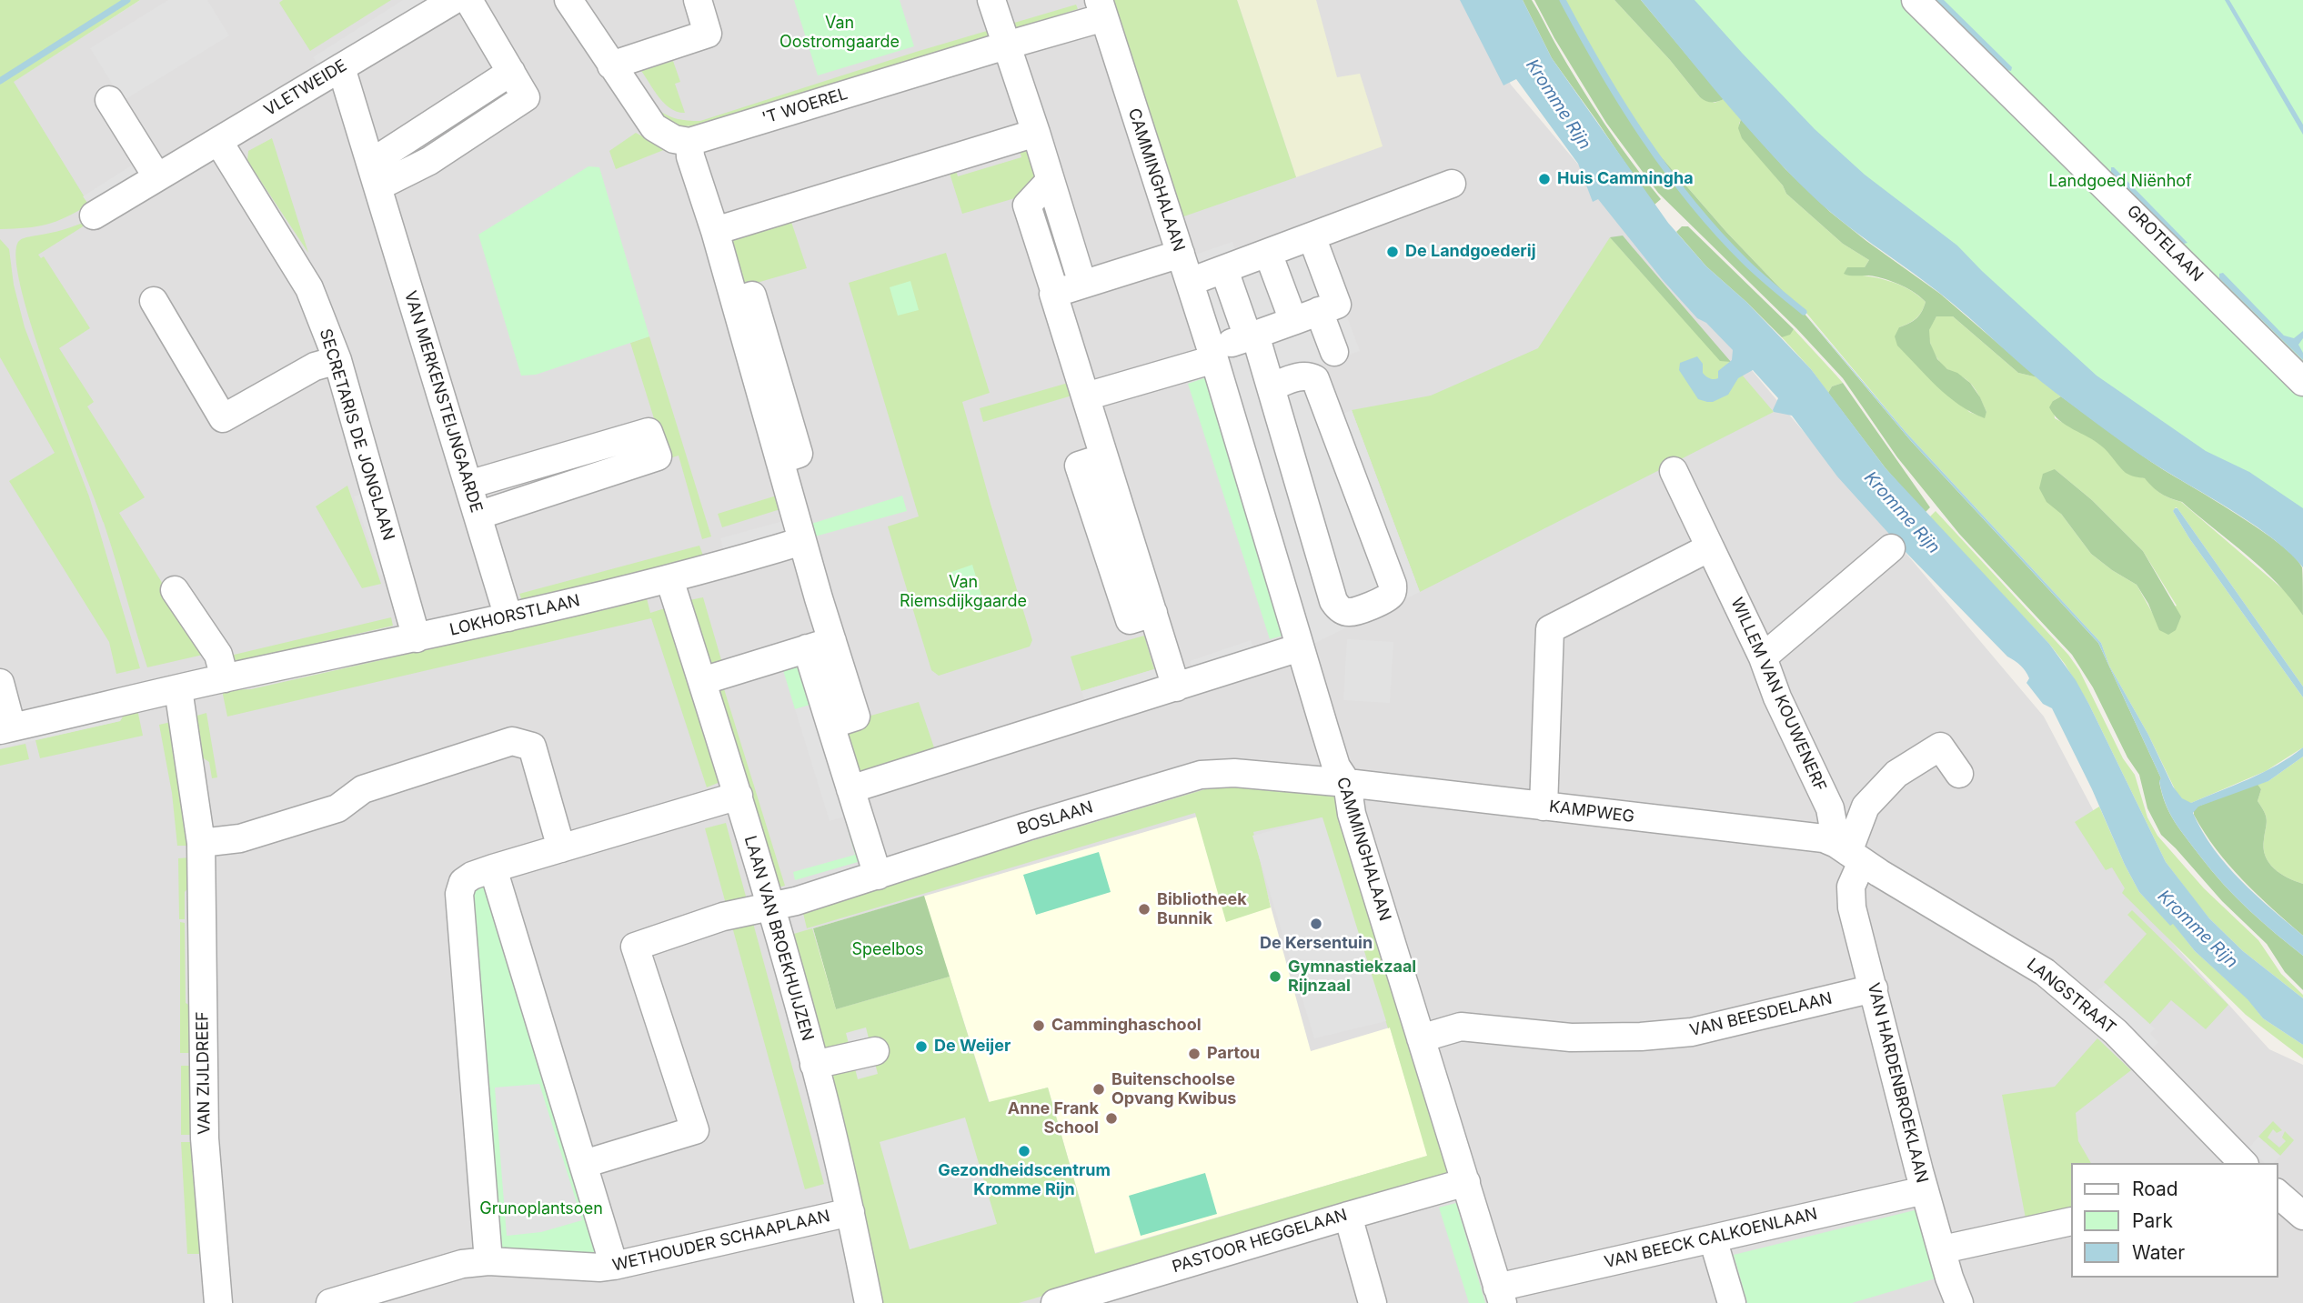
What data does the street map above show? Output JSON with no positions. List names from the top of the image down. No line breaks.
{"streets":{"street":["VLETWEIDE","'T WOEREL","CAMMINGHALAAN","GROTELAAN","VAN MERKENSTEIJNGAARDE","SECRETARIS DE JONGLAAN","LOKHORSTLAAN","WILLEM VAN KOUWENERF","KAMPWEG","BOSLAAN","LAAN VAN BROEKHUIJZEN","LANGSTRAAT","VAN BEESDELAAN","VAN ZIJLDREEF","VAN HARDENBROEKLAAN","VAN BEECK CALKOENLAAN","WETHOUDER SCHAAPLAAN","PASTOOR HEGGELAAN"]},"crossings":[["VLETWEIDE","VAN MERKENSTEIJNGAARDE"],["VLETWEIDE","SECRETARIS DE JONGLAAN"],["'T WOEREL","CAMMINGHALAAN"],["CAMMINGHALAAN","KAMPWEG"],["CAMMINGHALAAN","BOSLAAN"],["CAMMINGHALAAN","VAN BEESDELAAN"],["CAMMINGHALAAN","VAN BEECK CALKOENLAAN"],["CAMMINGHALAAN","PASTOOR HEGGELAAN"],["VAN MERKENSTEIJNGAARDE","LOKHORSTLAAN"],["SECRETARIS DE JONGLAAN","LOKHORSTLAAN"],["LOKHORSTLAAN","LAAN VAN BROEKHUIJZEN"],["LOKHORSTLAAN","VAN ZIJLDREEF"],["WILLEM VAN KOUWENERF","KAMPWEG"],["WILLEM VAN KOUWENERF","LANGSTRAAT"],["WILLEM VAN KOUWENERF","VAN HARDENBROEKLAAN"],["KAMPWEG","BOSLAAN"],["KAMPWEG","LANGSTRAAT"],["KAMPWEG","VAN HARDENBROEKLAAN"],["BOSLAAN","LAAN VAN BROEKHUIJZEN"],["LAAN VAN BROEKHUIJZEN","WETHOUDER SCHAAPLAAN"],["LANGSTRAAT","VAN HARDENBROEKLAAN"],["VAN BEESDELAAN","VAN HARDENBROEKLAAN"],["VAN HARDENBROEKLAAN","VAN BEECK CALKOENLAAN"]],"water":["Kromme Rijn"],"parks":["Van Oostromgaarde","Landgoed Niënhof","Van Riemsdijkgaarde","Speelbos","Grunoplantsoen"],"places":["Huis Cammingha","De Landgoederij","Bibliotheek Bunnik","De Kersentuin","Gymnastiekzaal Rijnzaal","Camminghaschool","De Weijer","Partou","Buitenschoolse Opvang Kwibus","Anne Frank School","Gezondheidscentrum Kromme Rijn"],"legend":["Road","Park","Water"]}
